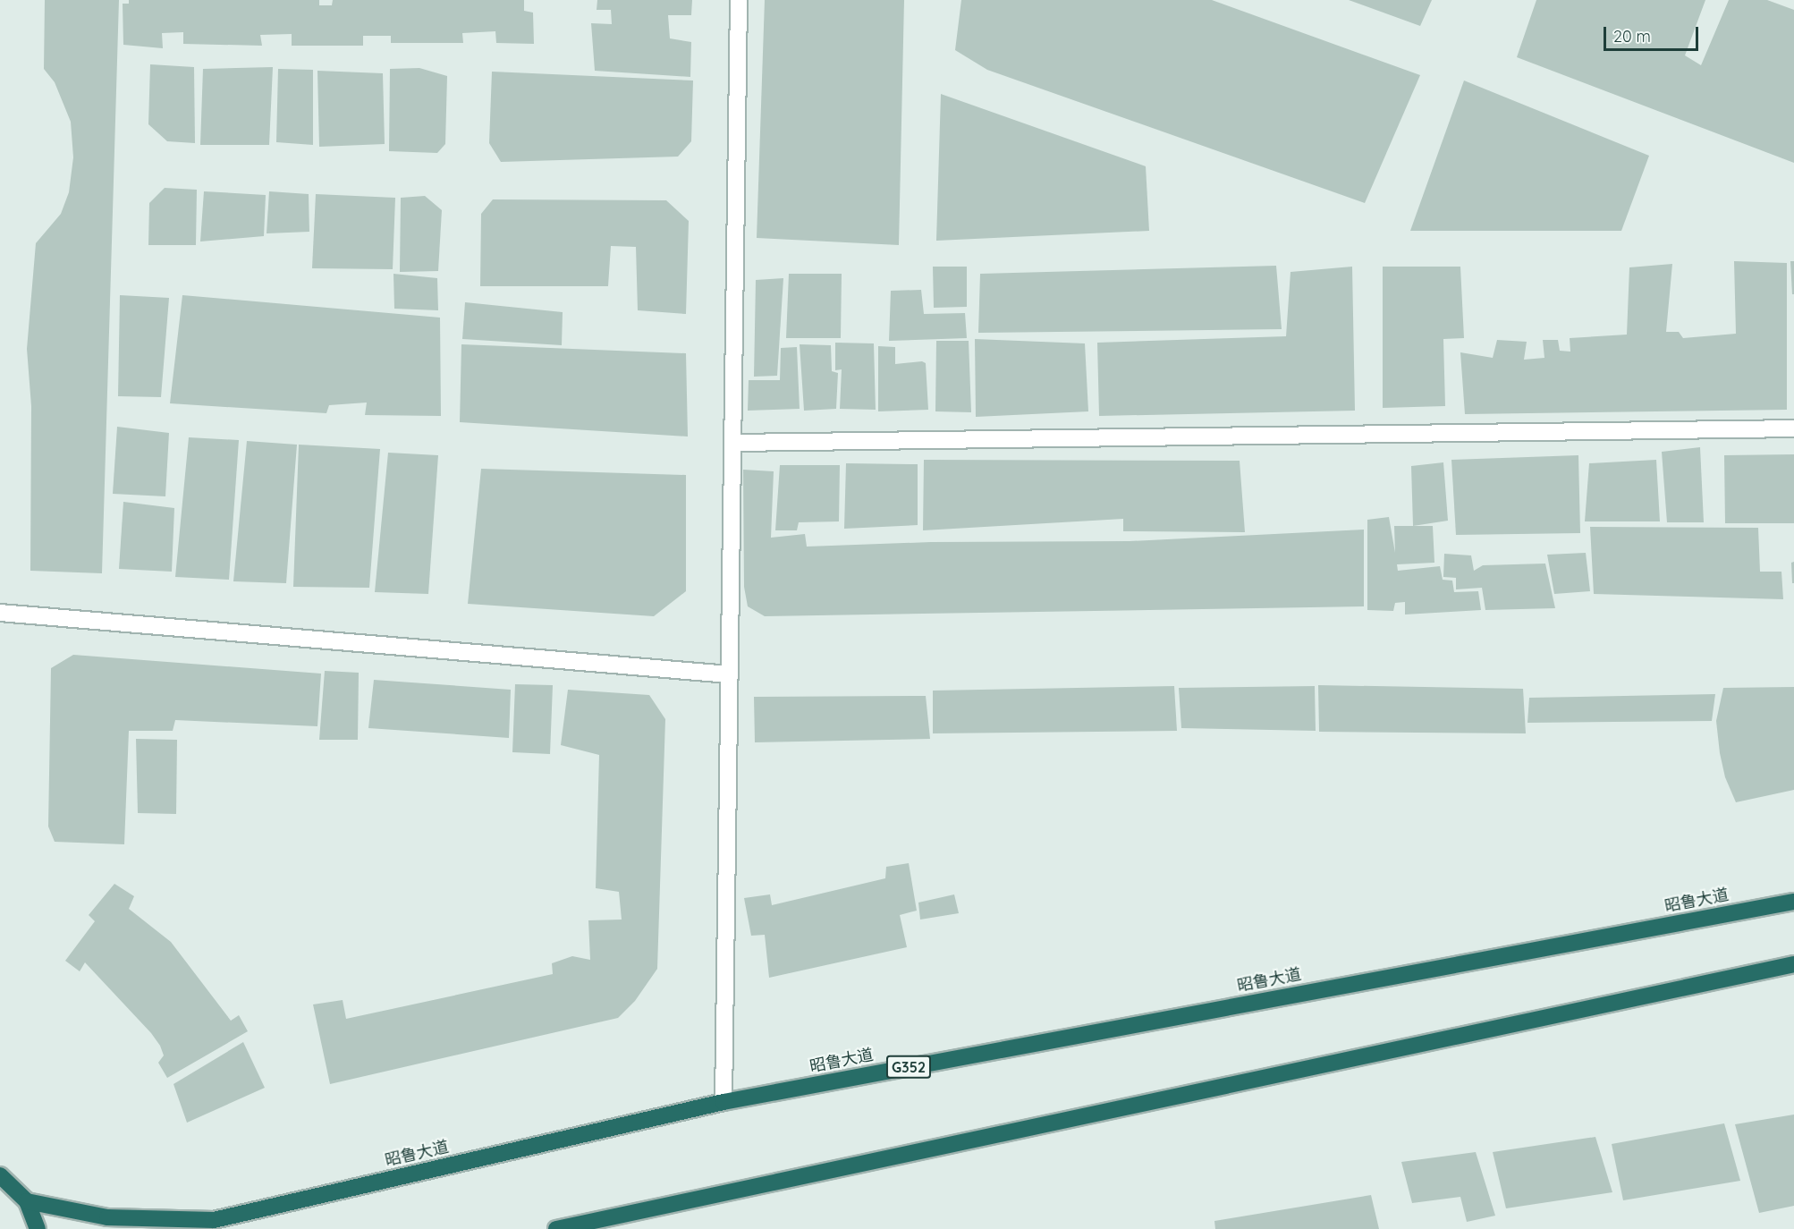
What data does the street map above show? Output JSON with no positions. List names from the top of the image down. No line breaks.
{"streets":{"highway":["昭鲁大道","G352"]},"scale_bar":"20 m"}
